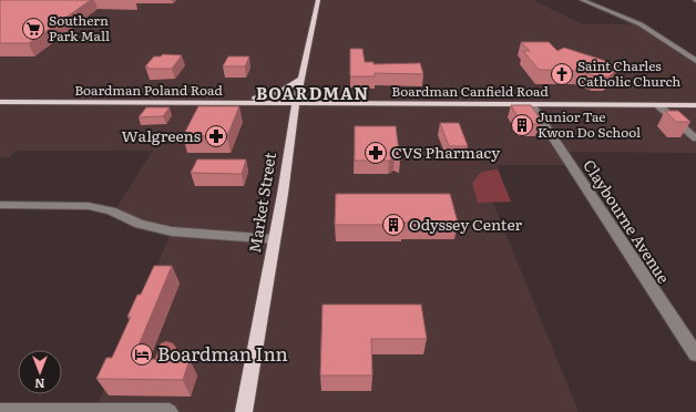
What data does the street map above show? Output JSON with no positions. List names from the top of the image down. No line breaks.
{"streets":{"main road":["Boardman Poland Road","Boardman Canfield Road","Market Street"],"street":["Claybourne Avenue"]},"crossings":[["Boardman Poland Road","Boardman Canfield Road"],["Boardman Poland Road","Market Street"],["Boardman Canfield Road","Market Street"],["Boardman Canfield Road","Claybourne Avenue"]],"districts":["BOARDMAN"],"places":{"supermarket":["Southern Park Mall"],"church":["Saint Charles Catholic Church"],"building":["Junior Tae Kwon Do School","Odyssey Center"],"pharmacy":["Walgreens","CVS Pharmacy"],"hotel":["Boardman Inn"]},"north":"bottom"}
